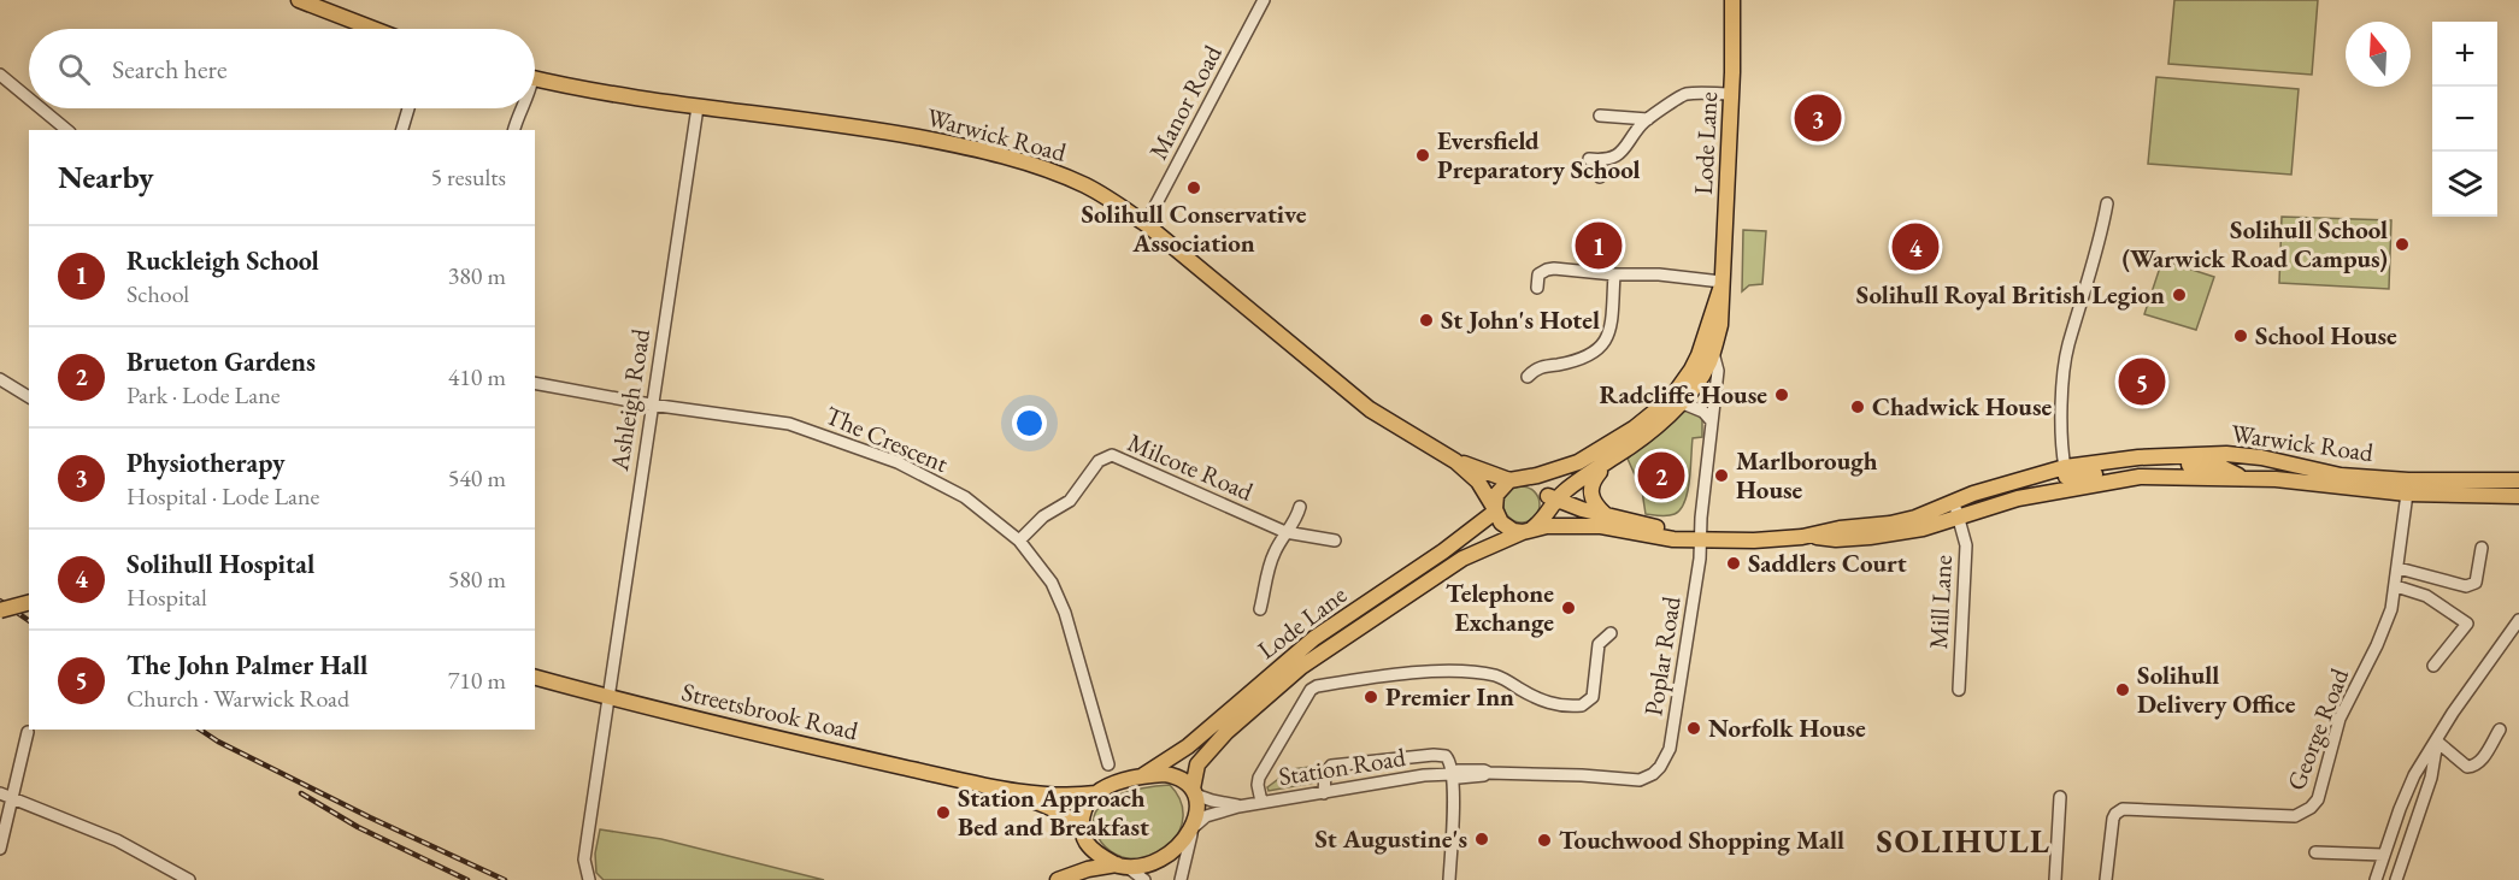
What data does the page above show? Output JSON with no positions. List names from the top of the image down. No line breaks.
{"streets":{"main road":["Warwick Road","Lode Lane","Streetsbrook Road"],"street":["Manor Road","Ashleigh Road","The Crescent","Milcote Road","Mill Lane","Poplar Road","George Road","Station Road"]},"crossings":[["Manor Road","Warwick Road"],["Warwick Road","Lode Lane"],["Warwick Road","Ashleigh Road"],["Warwick Road","Mill Lane"],["Warwick Road","Poplar Road"],["Warwick Road","George Road"],["Lode Lane","Streetsbrook Road"],["Lode Lane","Station Road"],["Ashleigh Road","The Crescent"],["Ashleigh Road","Streetsbrook Road"],["The Crescent","Milcote Road"],["Poplar Road","Station Road"],["Streetsbrook Road","Station Road"]],"districts":["SOLIHULL"],"places":["Eversfield Preparatory School","Solihull Conservative Association","Solihull School (Warwick Road Campus)","Solihull Royal British Legion","St John's Hotel","School House","Radcliffe House","Chadwick House","Marlborough House","Saddlers Court","Telephone Exchange","Solihull Delivery Office","Premier Inn","Norfolk House","Station Approach Bed and Breakfast","St Augustine's","Touchwood Shopping Mall"],"north":"top","page":{"map_buttons":["+","−"],"search":"Search here","pins":["3","1","4","5","2"],"heading":["Nearby","5 results"],"list":[{"mark":"1","name":"Ruckleigh School","note":"School","value":"380 m"},{"mark":"2","name":"Brueton Gardens","note":"Park · Lode Lane","value":"410 m"},{"mark":"3","name":"Physiotherapy","note":"Hospital · Lode Lane","value":"540 m"},{"mark":"4","name":"Solihull Hospital","note":"Hospital","value":"580 m"},{"mark":"5","name":"The John Palmer Hall","note":"Church · Warwick Road","value":"710 m"}]}}
